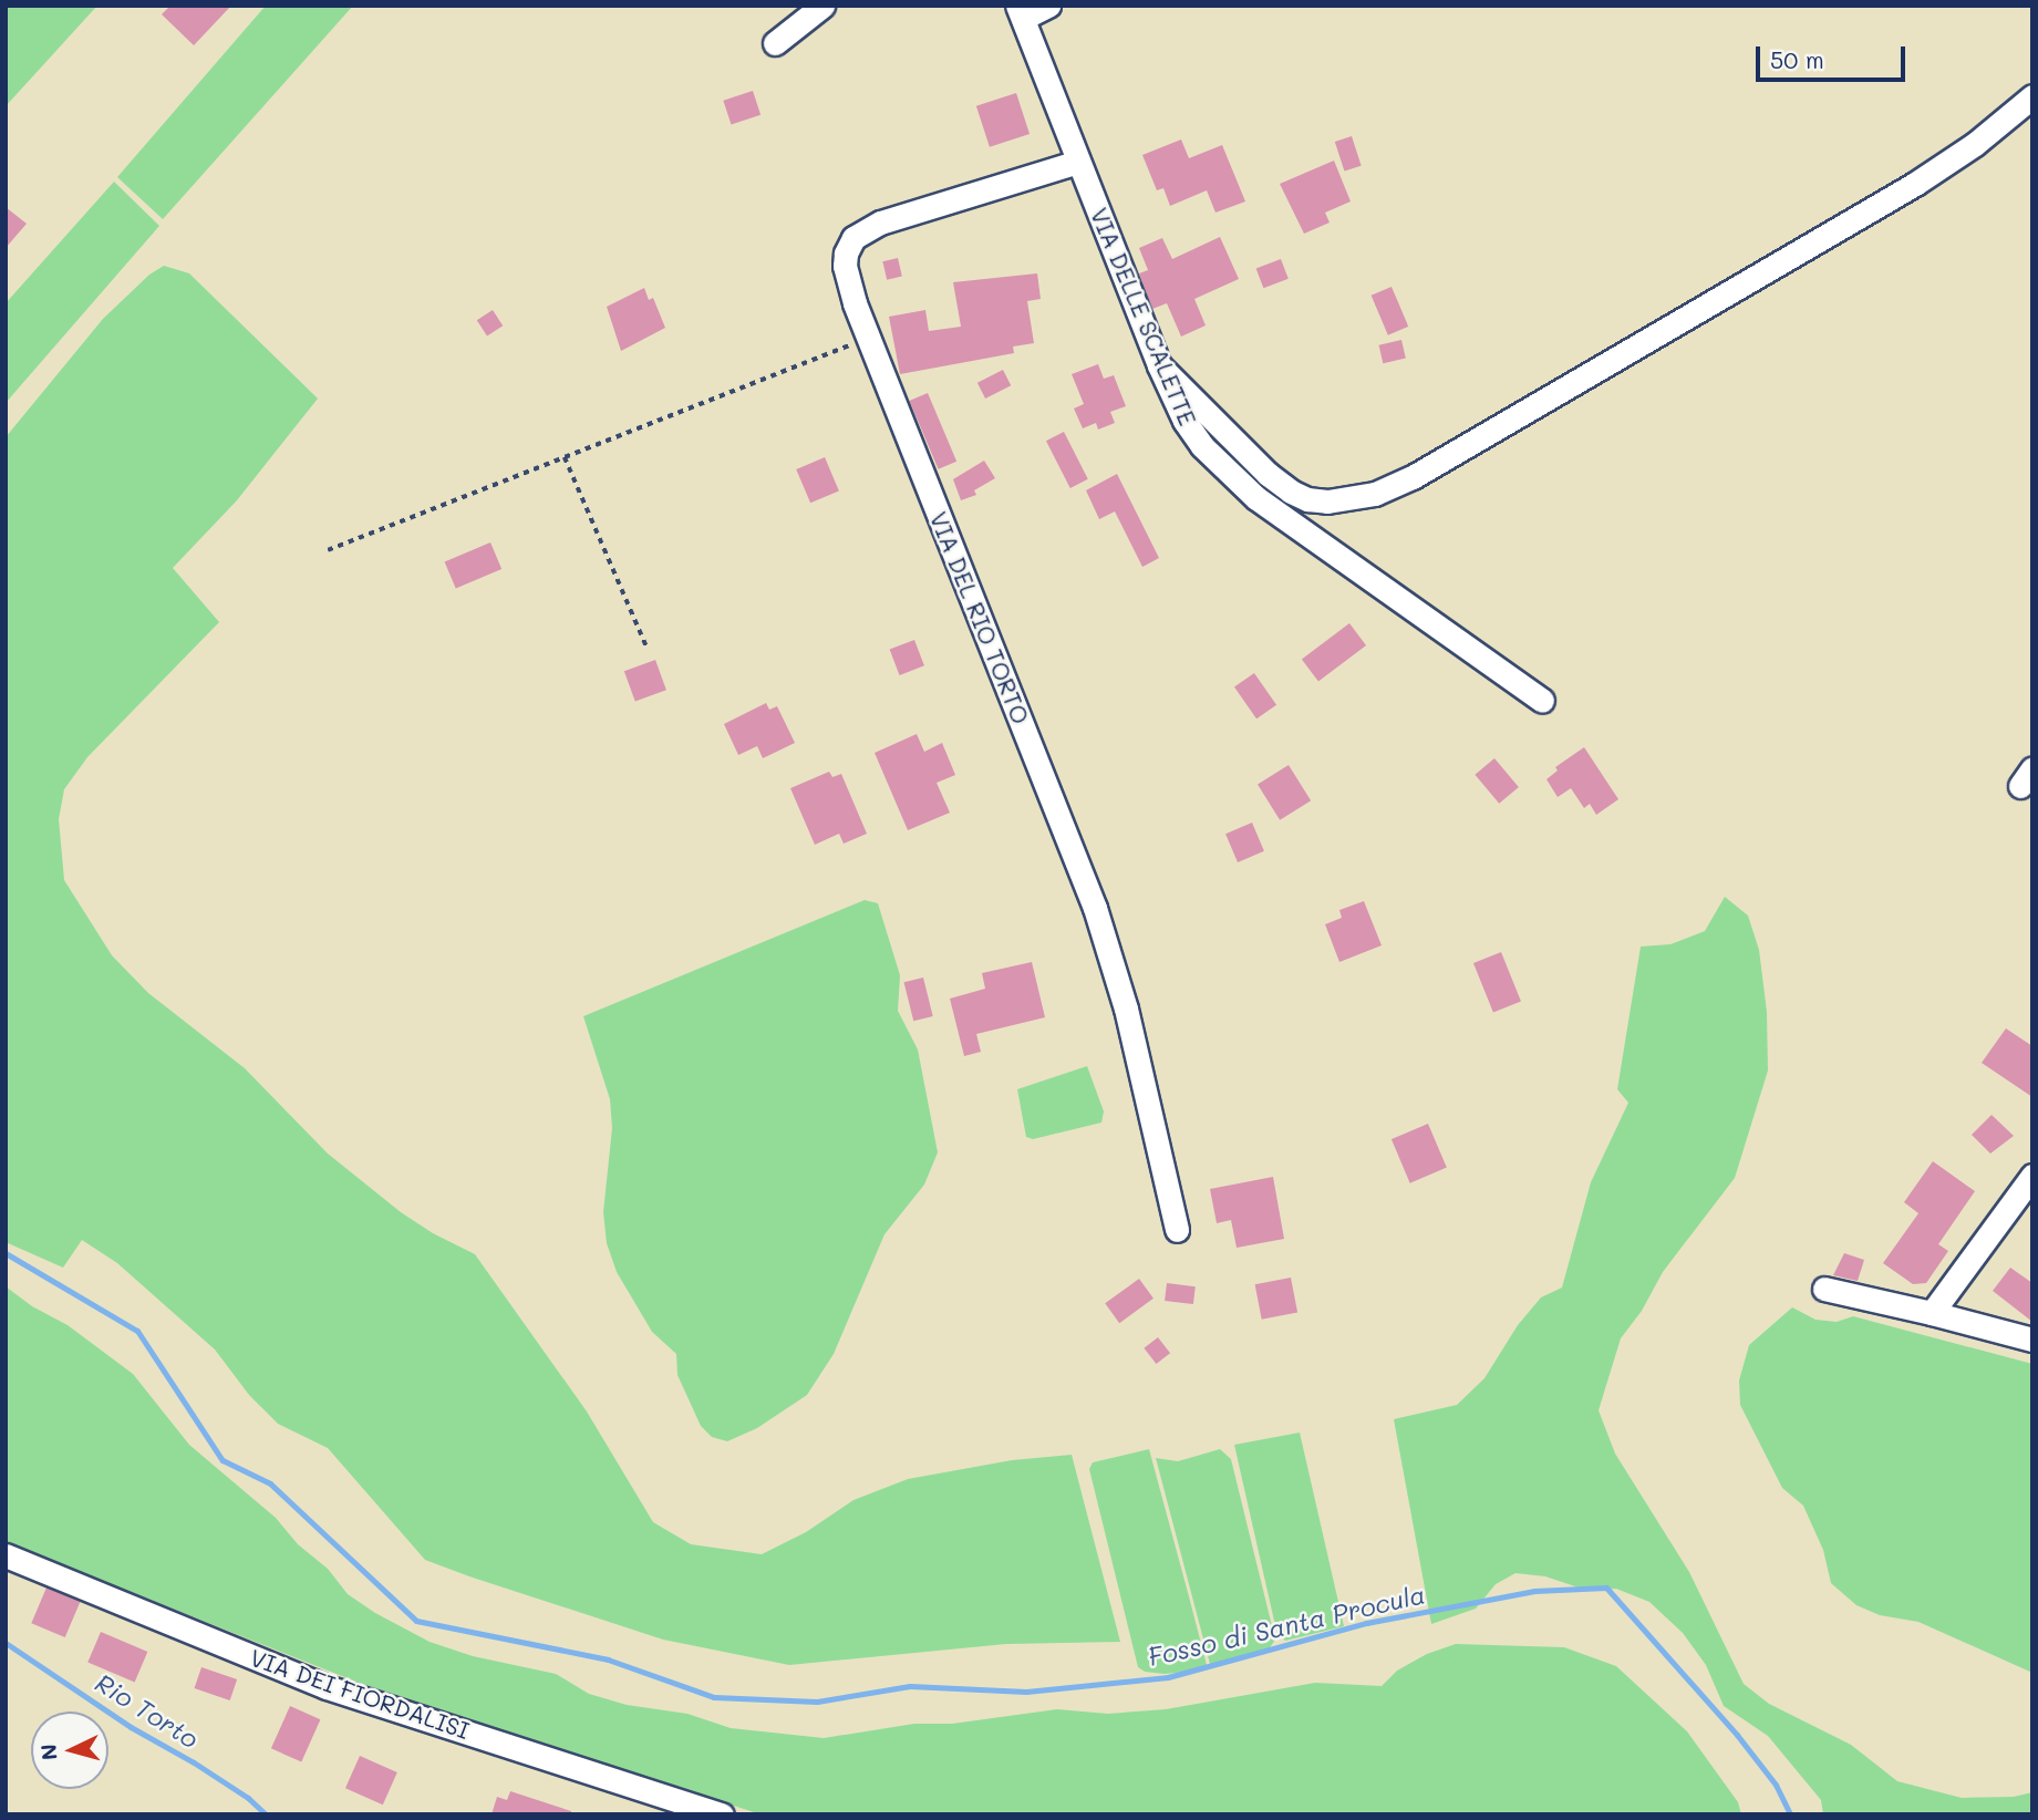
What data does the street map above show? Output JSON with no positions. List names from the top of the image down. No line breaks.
{"streets":{"street":["VIA DELLE SCALETTE","VIA DEL RIO TORTO","VIA DEI FIORDALISI"]},"crossings":[["VIA DELLE SCALETTE","VIA DEL RIO TORTO"]],"water":["Fosso di Santa Procula","Rio Torto"],"scale_bar":"50 m","north":"left"}
